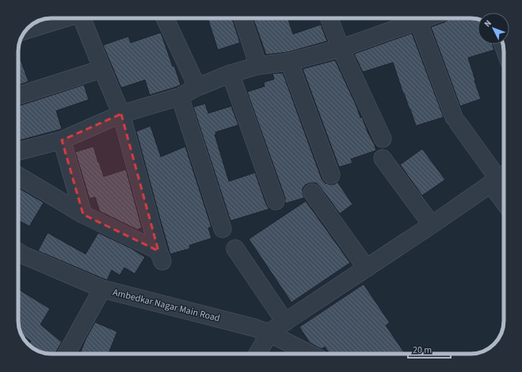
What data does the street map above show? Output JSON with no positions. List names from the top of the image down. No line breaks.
{"streets":{"street":["Ambedkar Nagar Main Road"]},"scale_bar":"20 m","north":"top left"}
